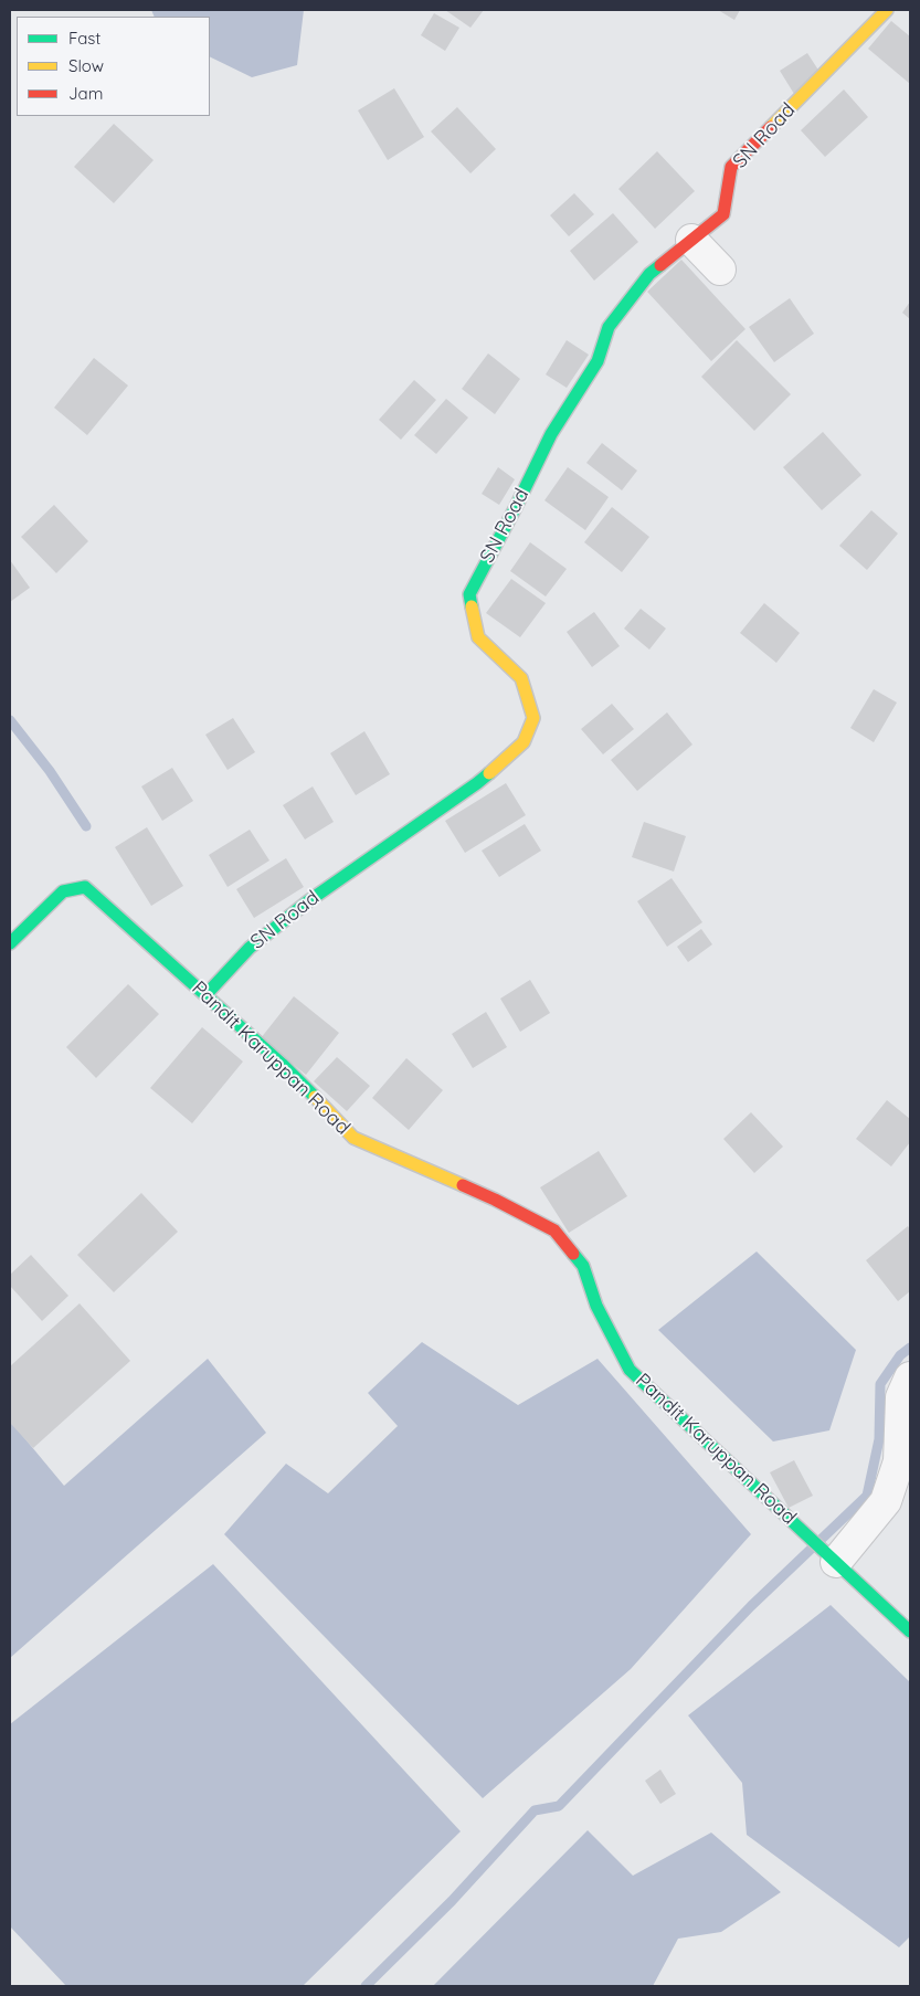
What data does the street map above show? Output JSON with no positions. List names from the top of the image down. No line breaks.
{"streets":{"street":["SN Road","Pandit Karuppan Road"]},"crossings":[["SN Road","Pandit Karuppan Road"]],"legend":["Fast","Slow","Jam"]}
